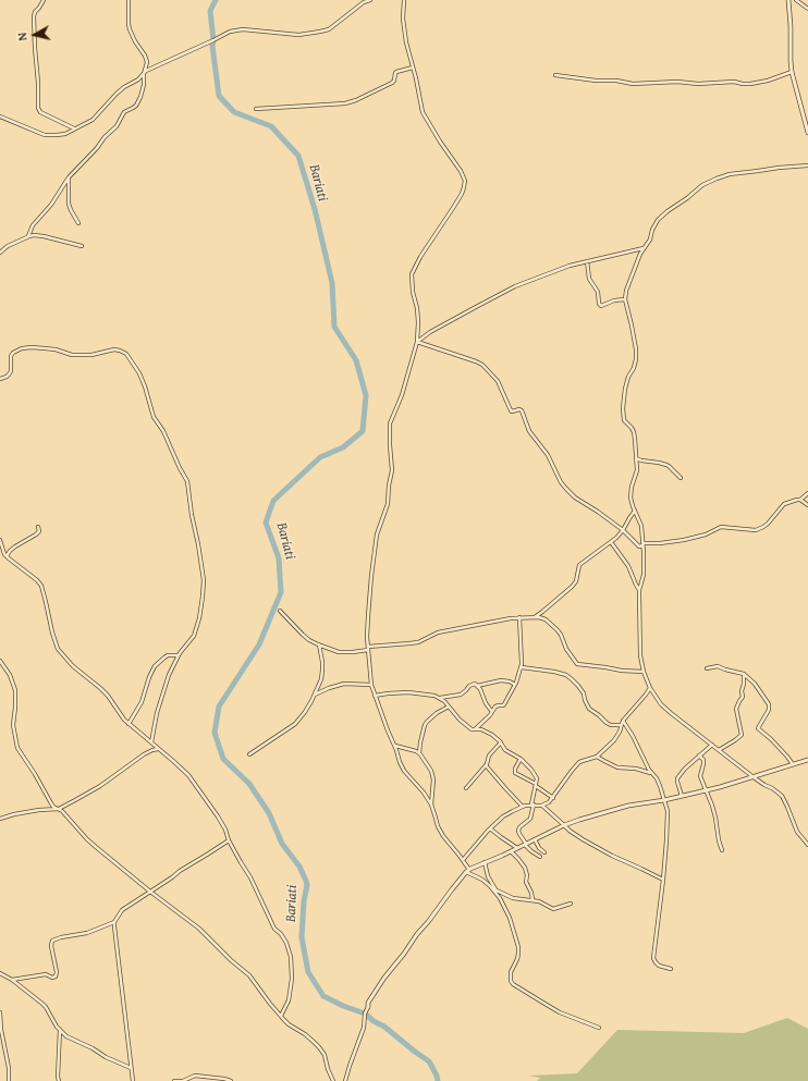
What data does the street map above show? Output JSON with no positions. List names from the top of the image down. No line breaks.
{"water":["Bariati"],"north":"left"}
